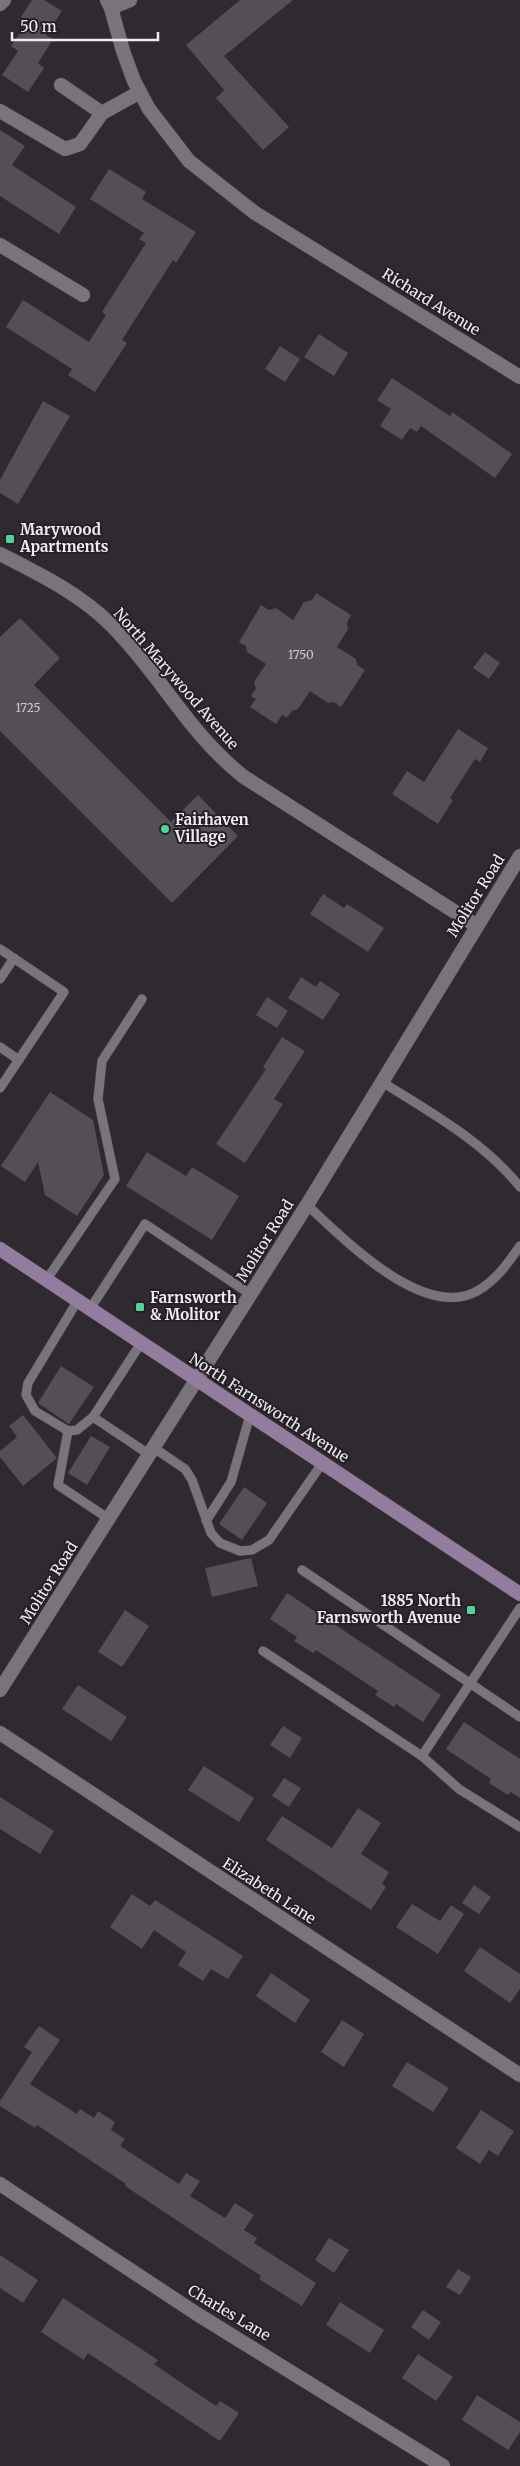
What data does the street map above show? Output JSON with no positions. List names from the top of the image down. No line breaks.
{"streets":{"main road":["North Farnsworth Avenue"],"street":["Richard Avenue","North Marywood Avenue","Molitor Road","Elizabeth Lane","Charles Lane"]},"crossings":[["North Marywood Avenue","Molitor Road"],["Molitor Road","North Farnsworth Avenue"]],"places":{"transit":["Marywood Apartments","Farnsworth & Molitor","1885 North Farnsworth Avenue"],"other":["Fairhaven Village"]},"house_numbers":["1750","1725"],"scale_bar":"50 m"}
